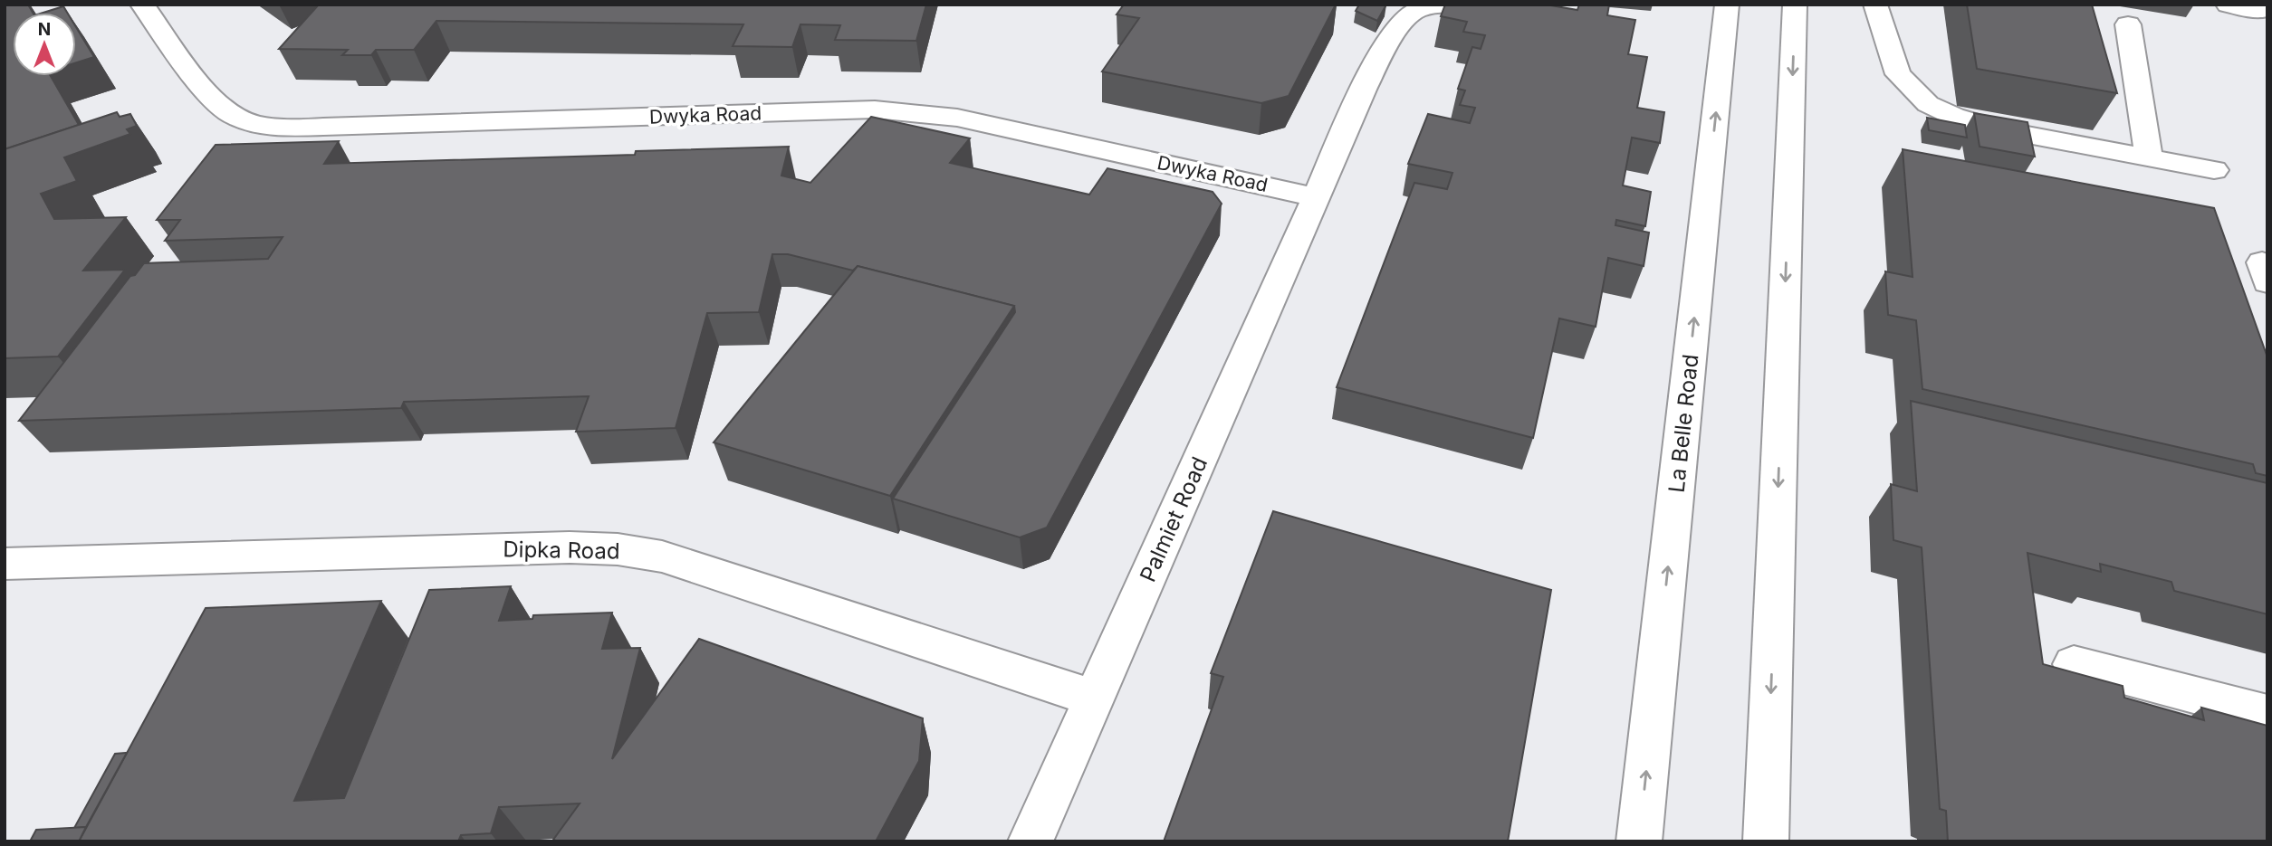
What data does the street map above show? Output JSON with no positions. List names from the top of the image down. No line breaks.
{"streets":{"street":["Dwyka Road","La Belle Road","Palmiet Road","Dipka Road"]},"crossings":[["Dwyka Road","Palmiet Road"],["Palmiet Road","Dipka Road"]],"north":"top"}
